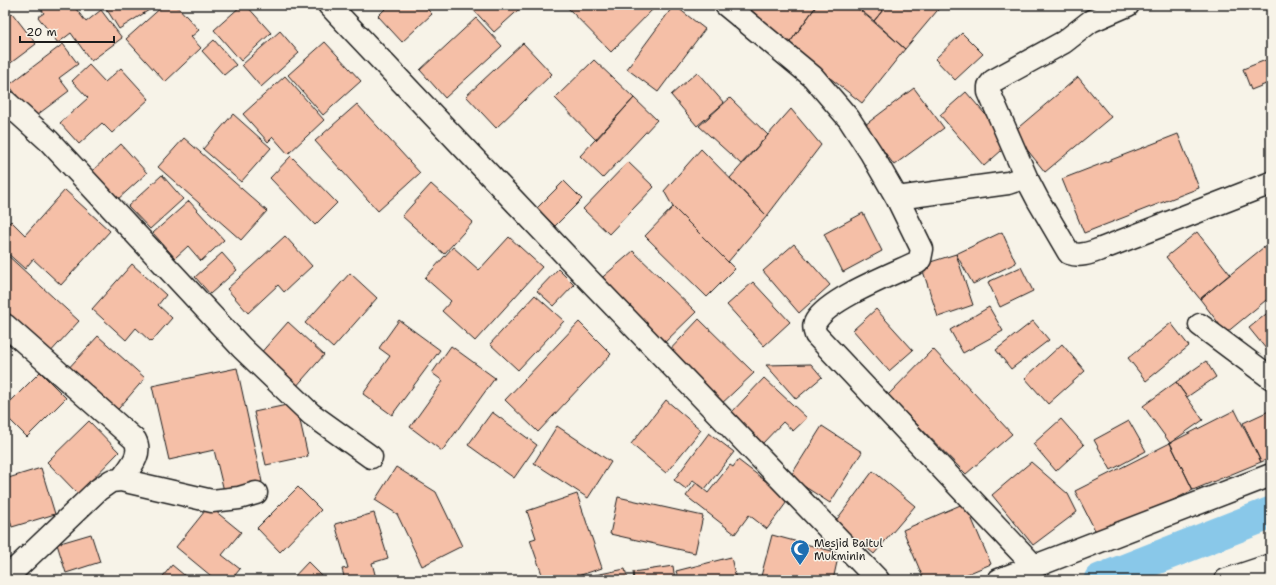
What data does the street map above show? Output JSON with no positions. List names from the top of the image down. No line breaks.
{"places":{"mosque":["Mesjid Baitul Mukminin"]},"scale_bar":"20 m"}
